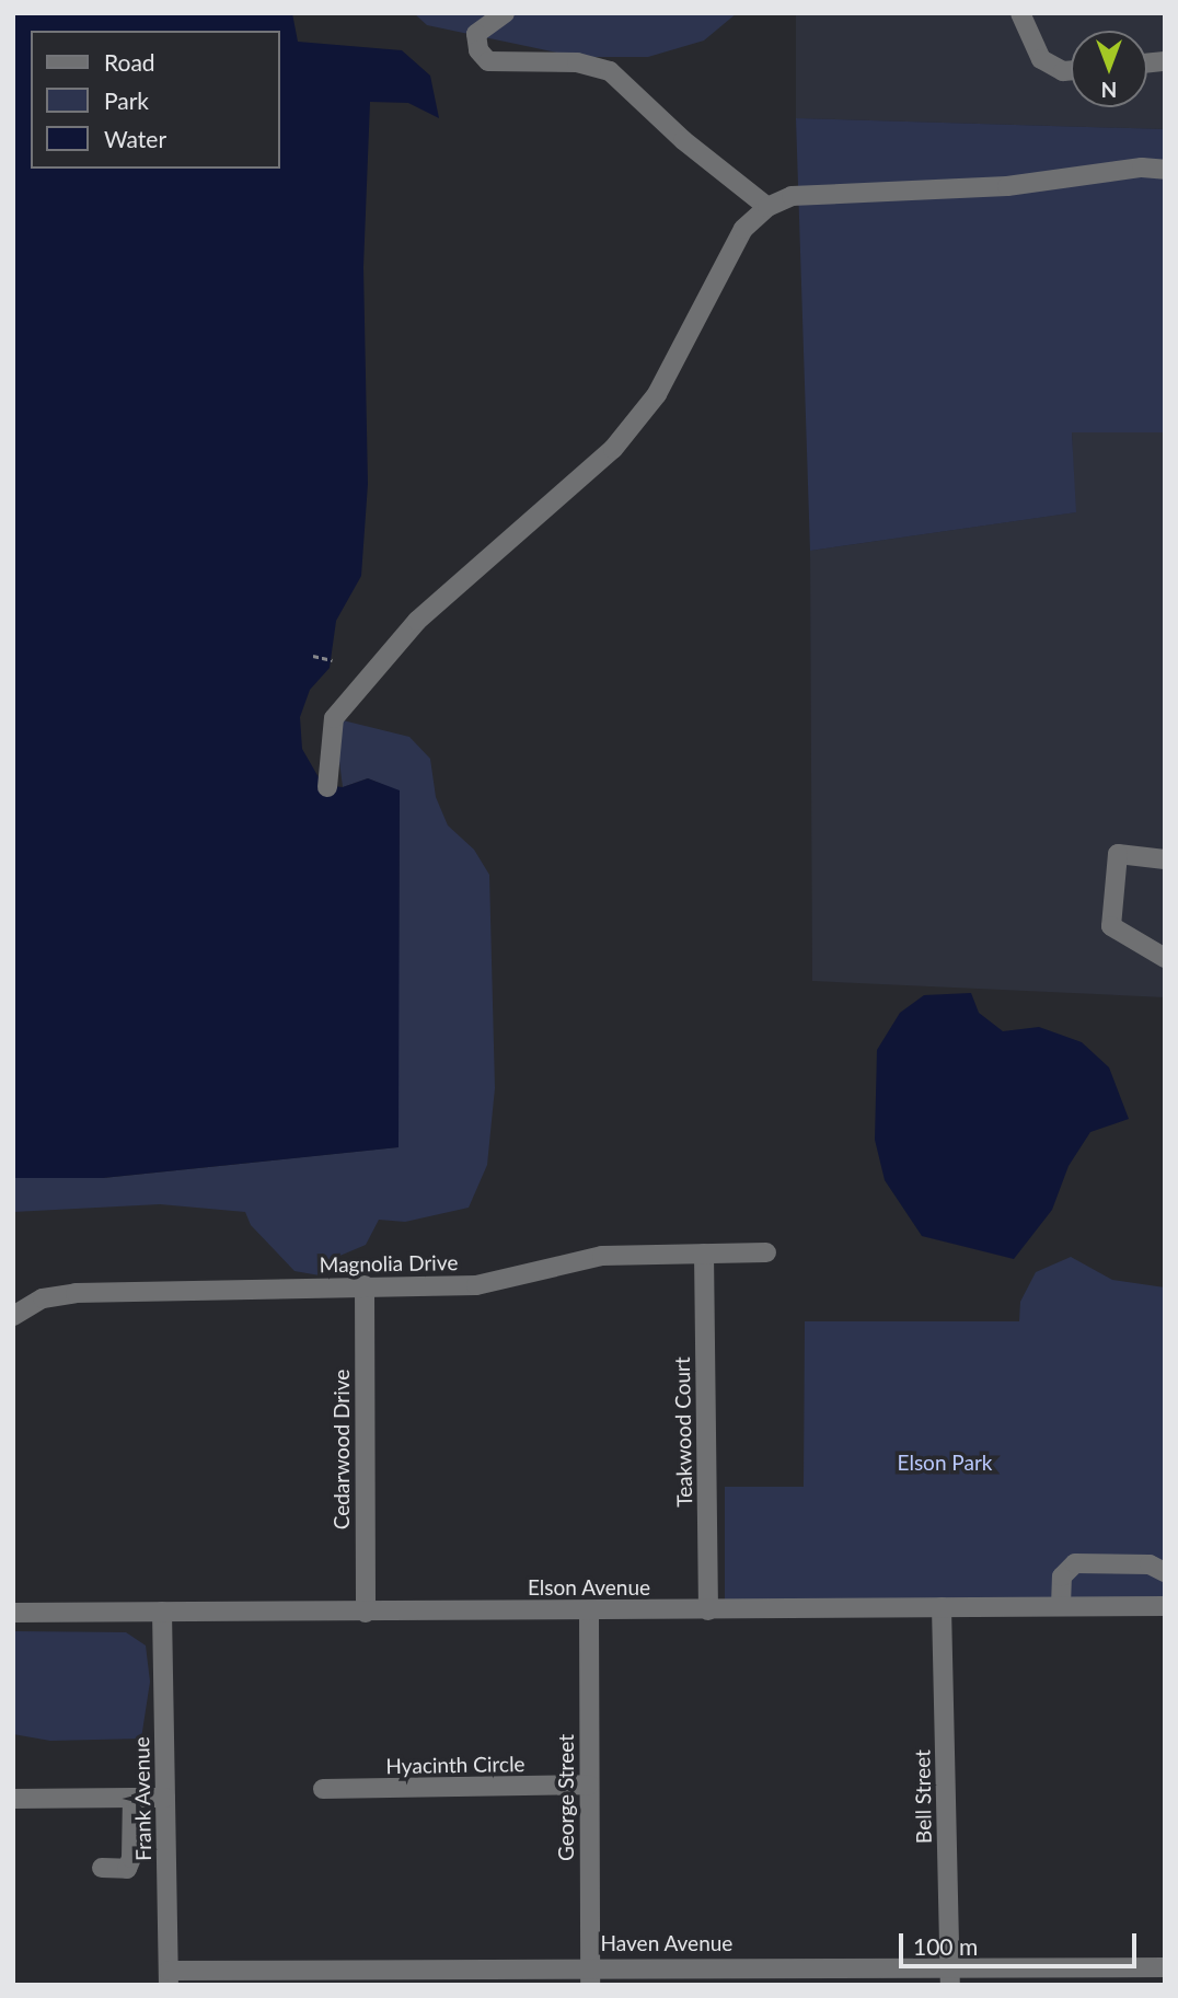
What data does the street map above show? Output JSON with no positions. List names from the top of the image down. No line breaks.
{"streets":{"street":["Magnolia Drive","Teakwood Court","Cedarwood Drive","Elson Avenue","Hyacinth Circle","Bell Street","George Street","Frank Avenue","Haven Avenue"]},"crossings":[["Magnolia Drive","Teakwood Court"],["Magnolia Drive","Cedarwood Drive"],["Teakwood Court","Elson Avenue"],["Cedarwood Drive","Elson Avenue"],["Elson Avenue","Bell Street"],["Elson Avenue","George Street"],["Elson Avenue","Frank Avenue"],["Hyacinth Circle","George Street"],["Bell Street","Haven Avenue"],["George Street","Haven Avenue"],["Frank Avenue","Haven Avenue"]],"parks":["Elson Park"],"legend":["Road","Park","Water"],"scale_bar":"100 m","north":"bottom"}
